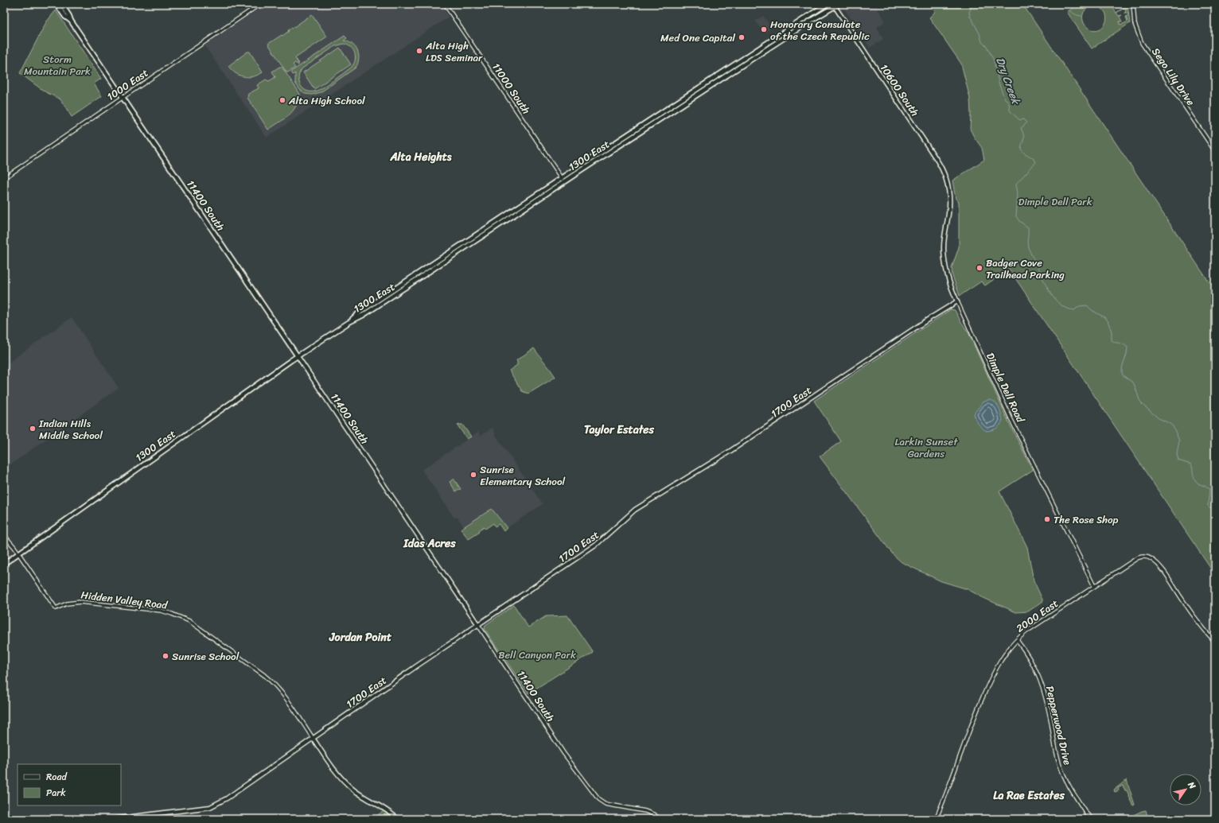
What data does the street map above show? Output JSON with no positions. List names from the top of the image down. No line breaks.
{"streets":{"main road":["10600 South","1300 East","11400 South","Dimple Dell Road","1700 East"],"street":["Sego Lily Drive","1000 East","11000 South","Hidden Valley Road","2000 East","Pepperwood Drive"]},"crossings":[["1000 East","11400 South"],["11000 South","1300 East"],["10600 South","1300 East"],["10600 South","Dimple Dell Road"],["1300 East","11400 South"],["1300 East","Hidden Valley Road"],["11400 South","1700 East"],["Dimple Dell Road","1700 East"],["Dimple Dell Road","2000 East"],["1700 East","Hidden Valley Road"],["2000 East","Pepperwood Drive"]],"districts":["Alta Heights","Taylor Estates","Idas Acres","Jordan Point","La Rae Estates"],"water":["Dry Creek"],"parks":["Storm Mountain Park","Dimple Dell Park","Larkin Sunset Gardens","Bell Canyon Park"],"places":["Honorary Consulate of the Czech Republic","Med One Capital","Alta High LDS Seminar","Alta High School","Badger Cove Trailhead Parking","Indian Hills Middle School","Sunrise Elementary School","The Rose Shop","Sunrise School"],"legend":["Road","Park"],"north":"top right"}
